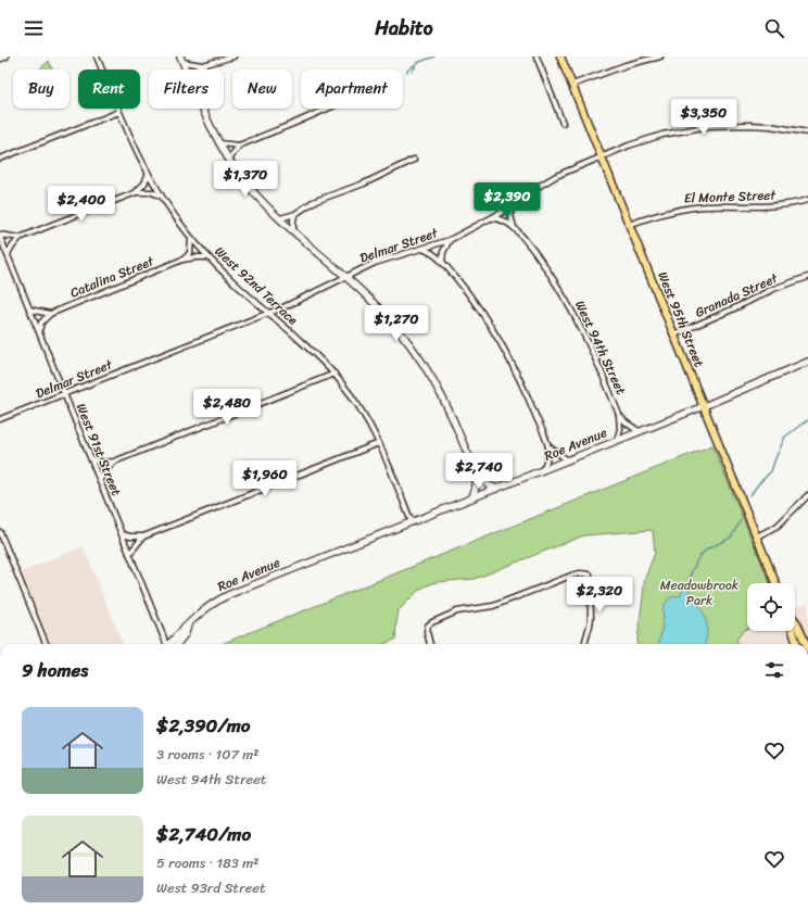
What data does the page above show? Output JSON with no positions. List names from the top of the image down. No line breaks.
{"streets":{"main road":["West 95th Street","Roe Avenue"],"street":["El Monte Street","Delmar Street","Catalina Street","West 92nd Terrace","Granada Street","West 94th Street","West 91st Street"]},"crossings":[["El Monte Street","West 95th Street"],["Delmar Street","West 92nd Terrace"],["Delmar Street","West 95th Street"],["Delmar Street","West 94th Street"],["Delmar Street","West 91st Street"],["Catalina Street","West 92nd Terrace"],["West 92nd Terrace","Roe Avenue"],["Granada Street","West 95th Street"],["West 95th Street","Roe Avenue"],["West 94th Street","Roe Avenue"]],"parks":["Meadowbrook Park"],"page":{"header":"Habito","chip":["Buy","Rent","Filters","New","Apartment"],"price":["$3,350","$1,370","$2,390","$2,400","$1,270","$2,480","$2,740","$1,960","$2,320"],"heading":"9 homes","list":[{"name":"$2,390/mo","note":"3 rooms · 107 m² · West 94th Street"},{"name":"$2,740/mo","note":"5 rooms · 183 m² · West 93rd Street"}]}}
